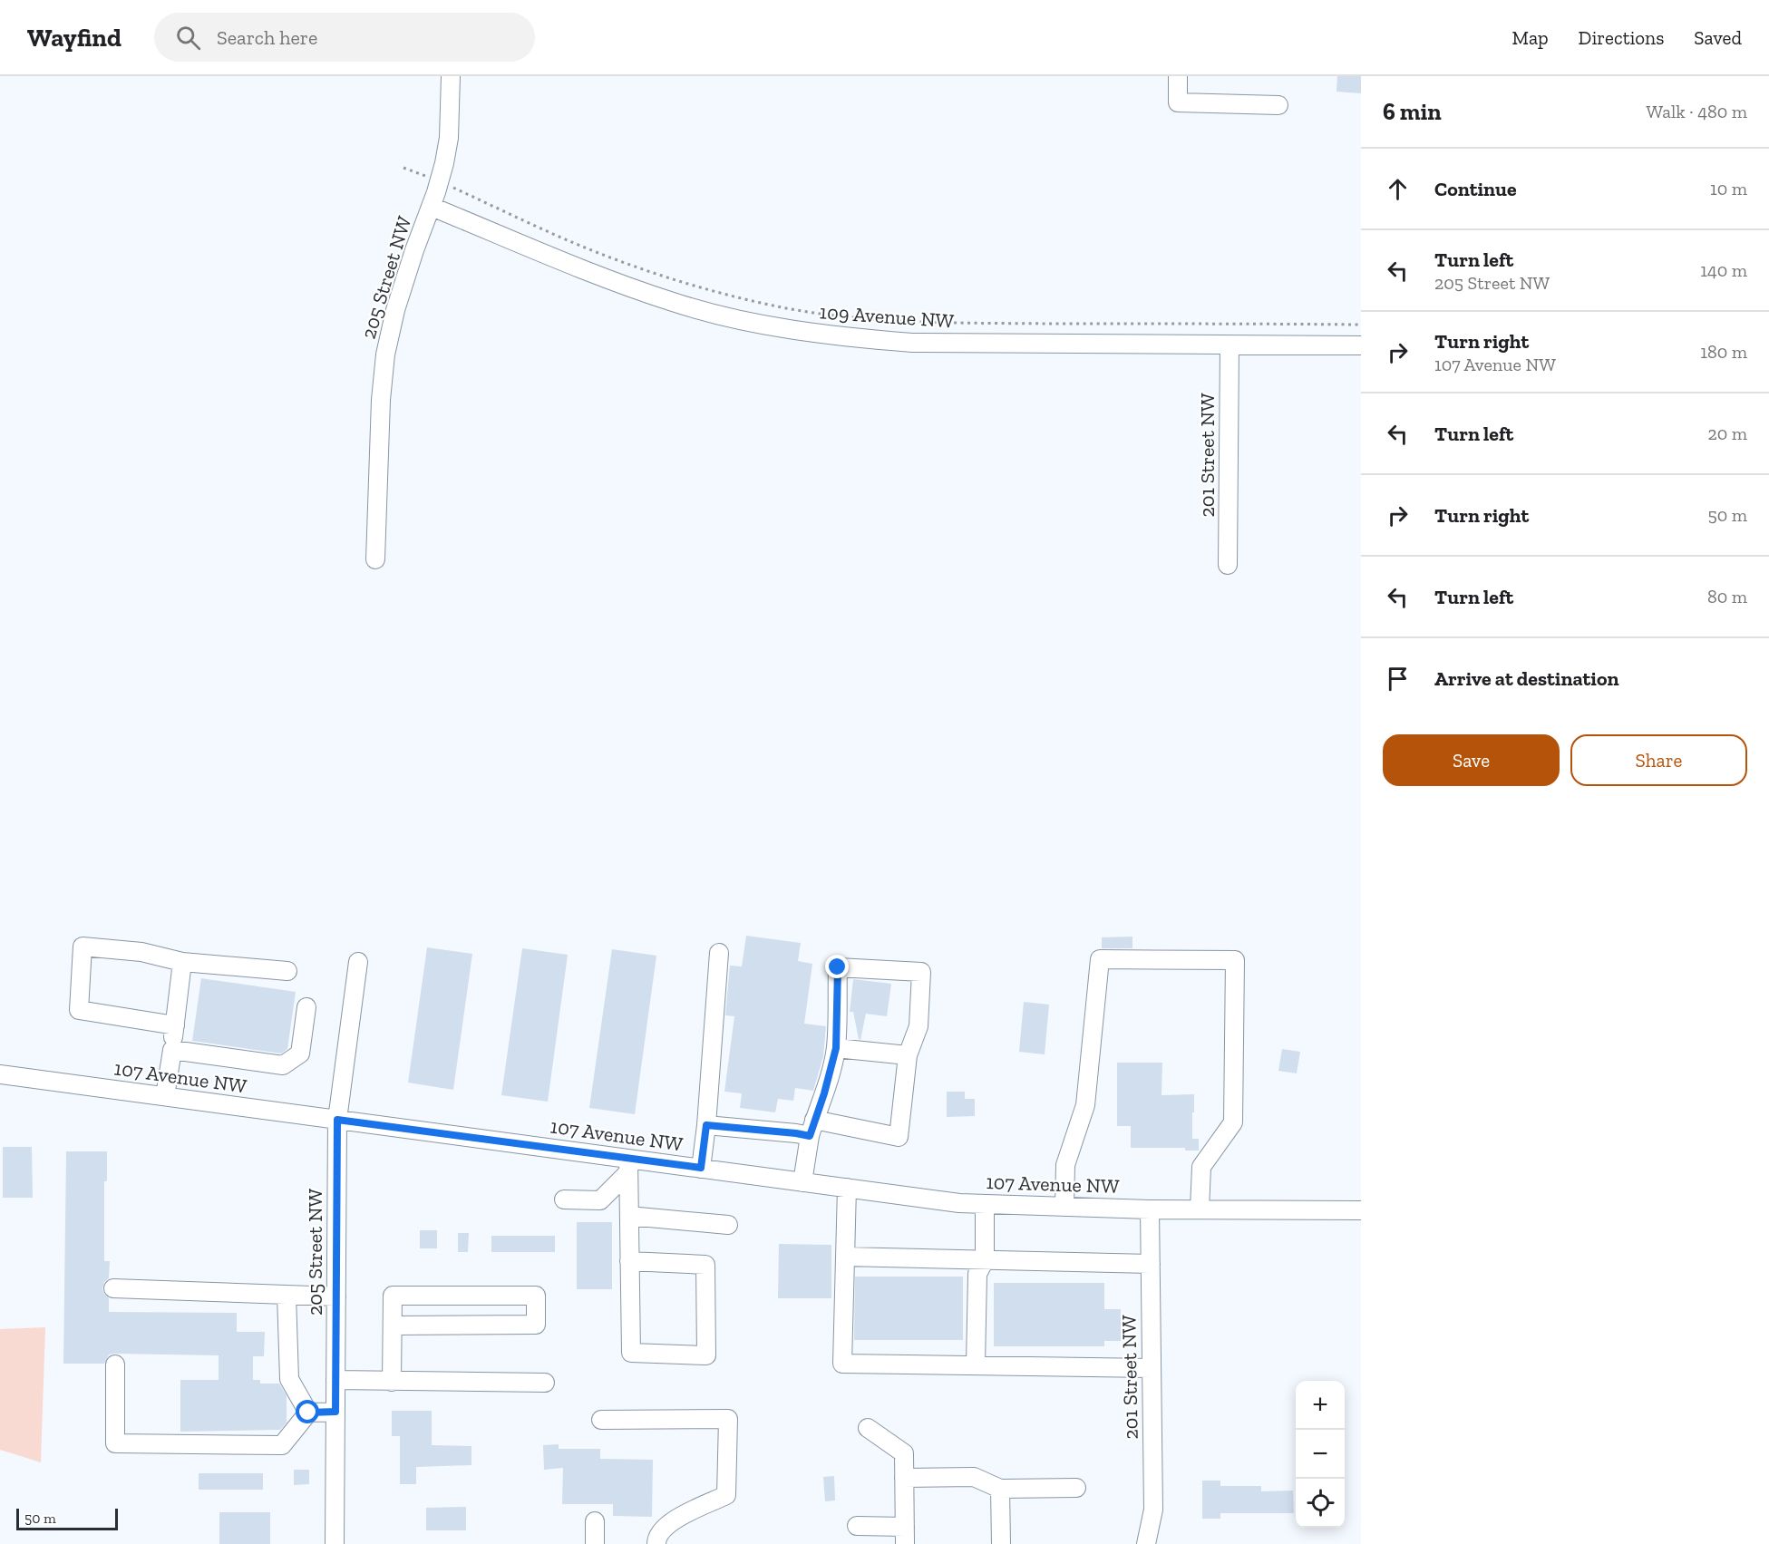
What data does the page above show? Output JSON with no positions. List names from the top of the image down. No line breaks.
{"streets":{"street":["205 Street NW","109 Avenue NW","201 Street NW","107 Avenue NW"]},"crossings":[["205 Street NW","109 Avenue NW"],["205 Street NW","107 Avenue NW"],["109 Avenue NW","201 Street NW"],["201 Street NW","107 Avenue NW"]],"scale_bar":"50 m","page":{"header":"Wayfind","search":"Search here","nav":["Map","Directions","Saved"],"heading":["6 min","Walk · 480 m"],"list":[["Continue","10 m"],["Turn left","205 Street NW","140 m"],["Turn right","107 Avenue NW","180 m"],["Turn left","20 m"],["Turn right","50 m"],["Turn left","80 m"],"Arrive at destination"],"buttons":["Save","Share"],"map_buttons":["+","−"],"scale":"50 m"}}
